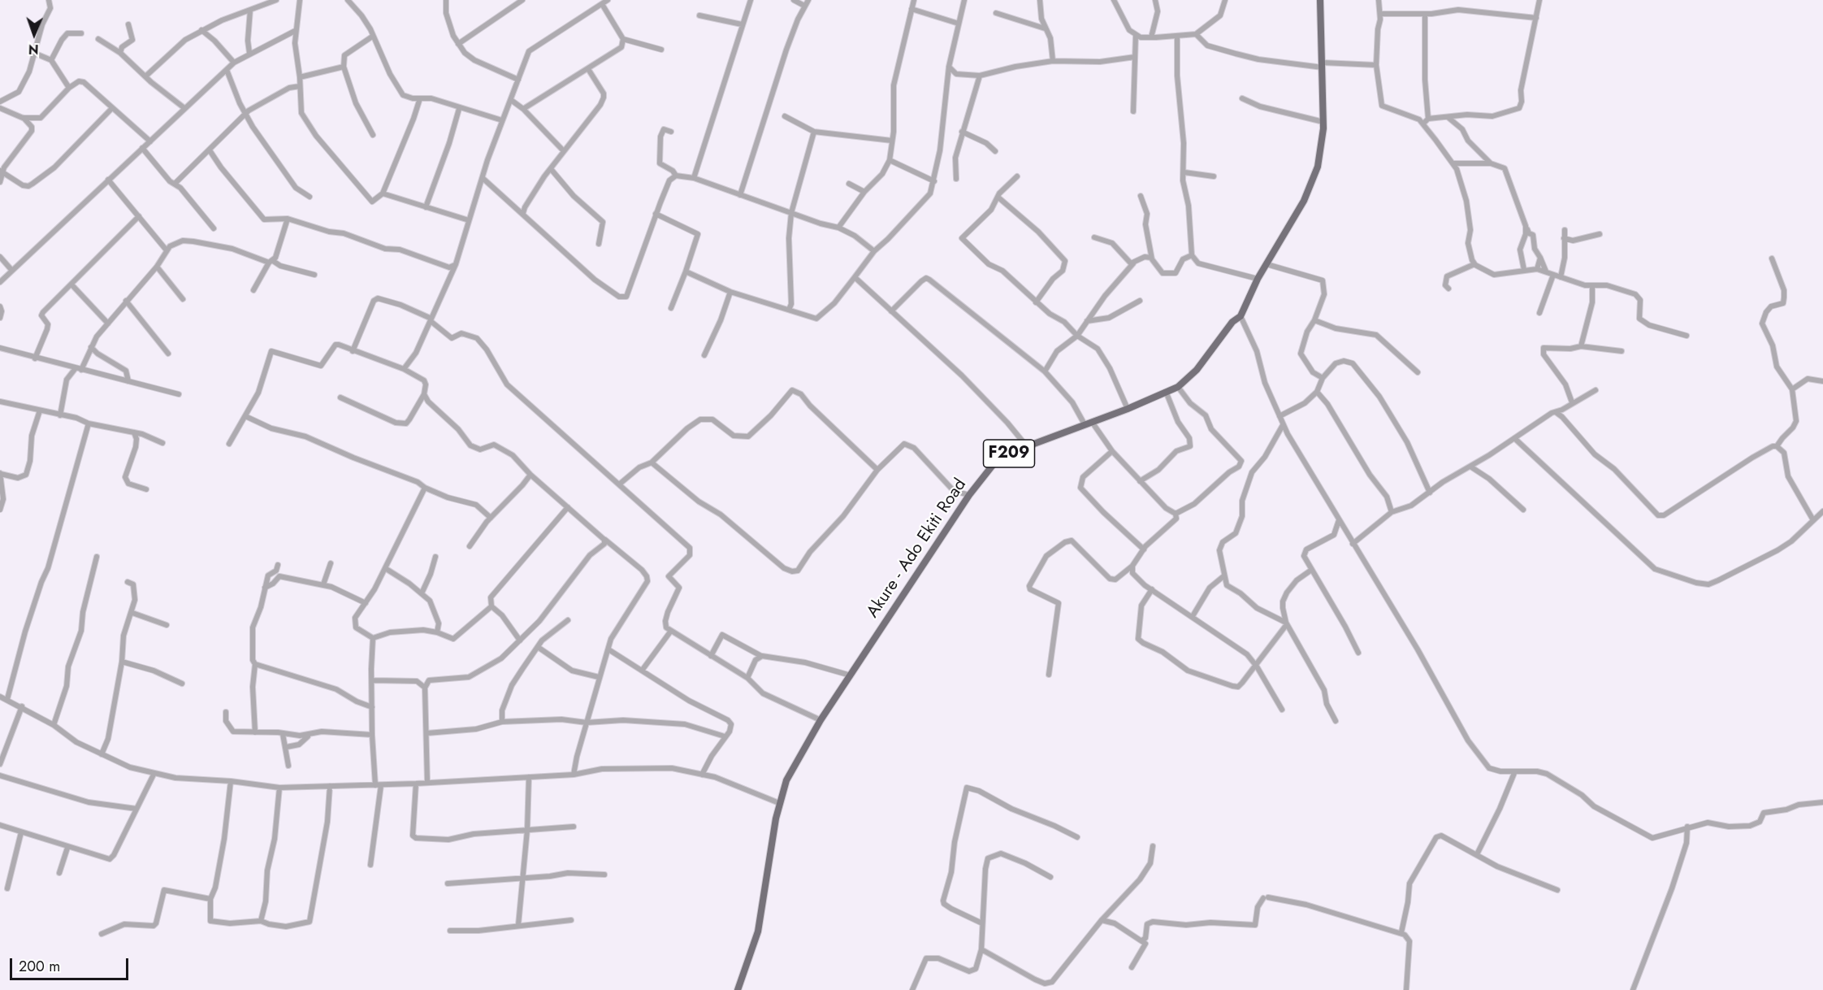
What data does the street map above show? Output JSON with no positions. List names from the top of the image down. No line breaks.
{"streets":{"main road":["F209","Akure - Ado Ekiti Road"]},"scale_bar":"200 m","north":"bottom"}
